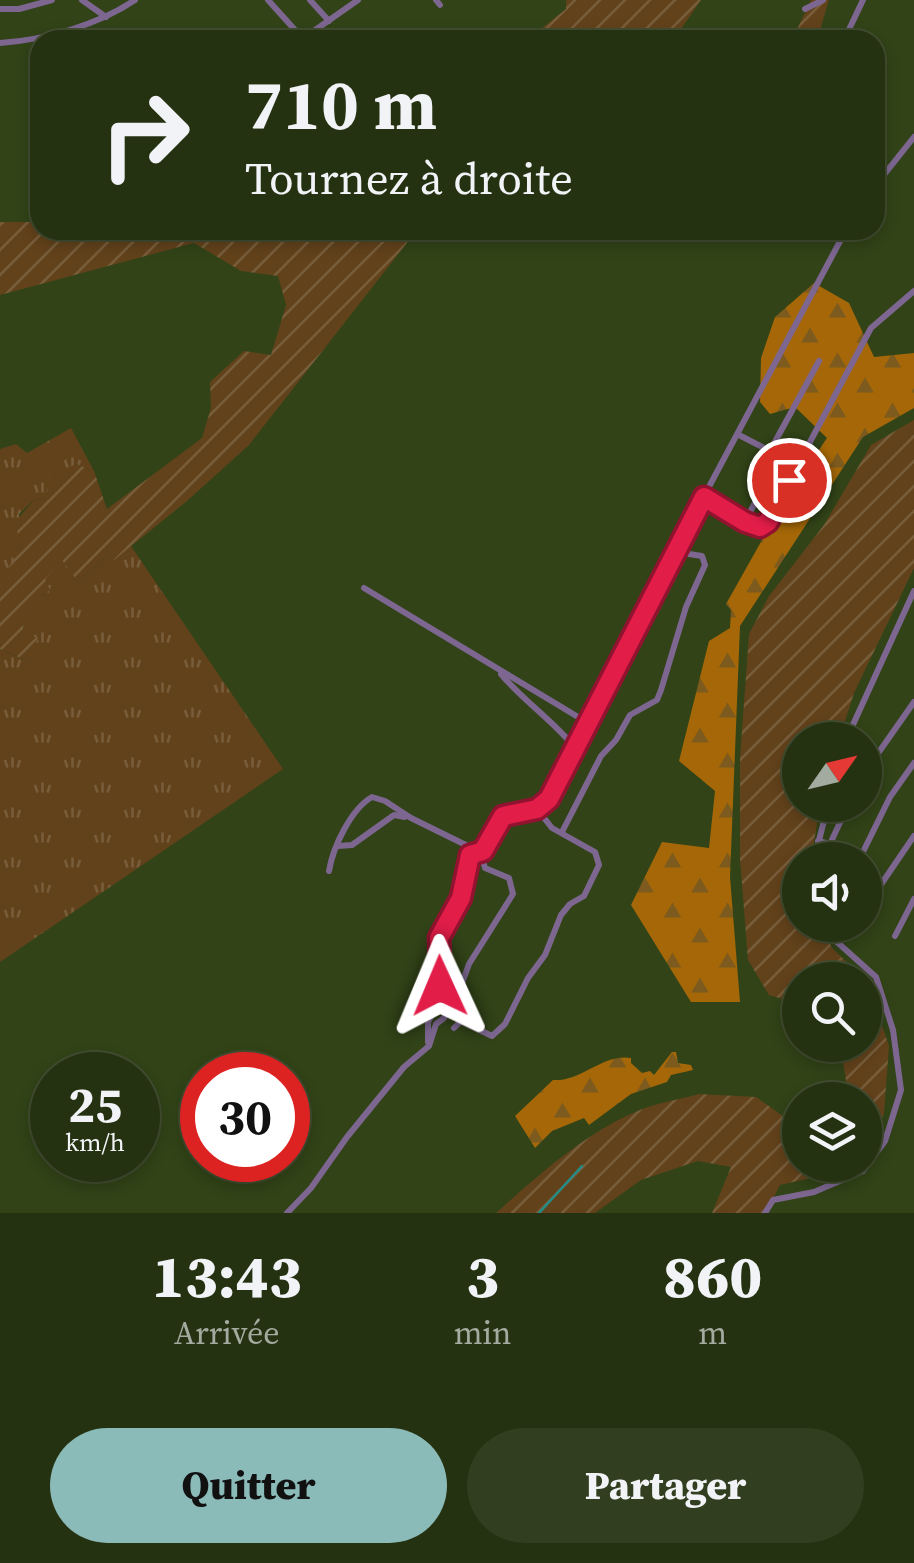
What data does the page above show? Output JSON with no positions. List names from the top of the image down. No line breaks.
{"north":"top right","page":{"turn":["710 m","Tournez à droite"],"speed":"25 km/h","limit":"30","eta":["13:43","Arrivée","3","min","860","m"],"buttons":["Quitter","Partager"]}}
